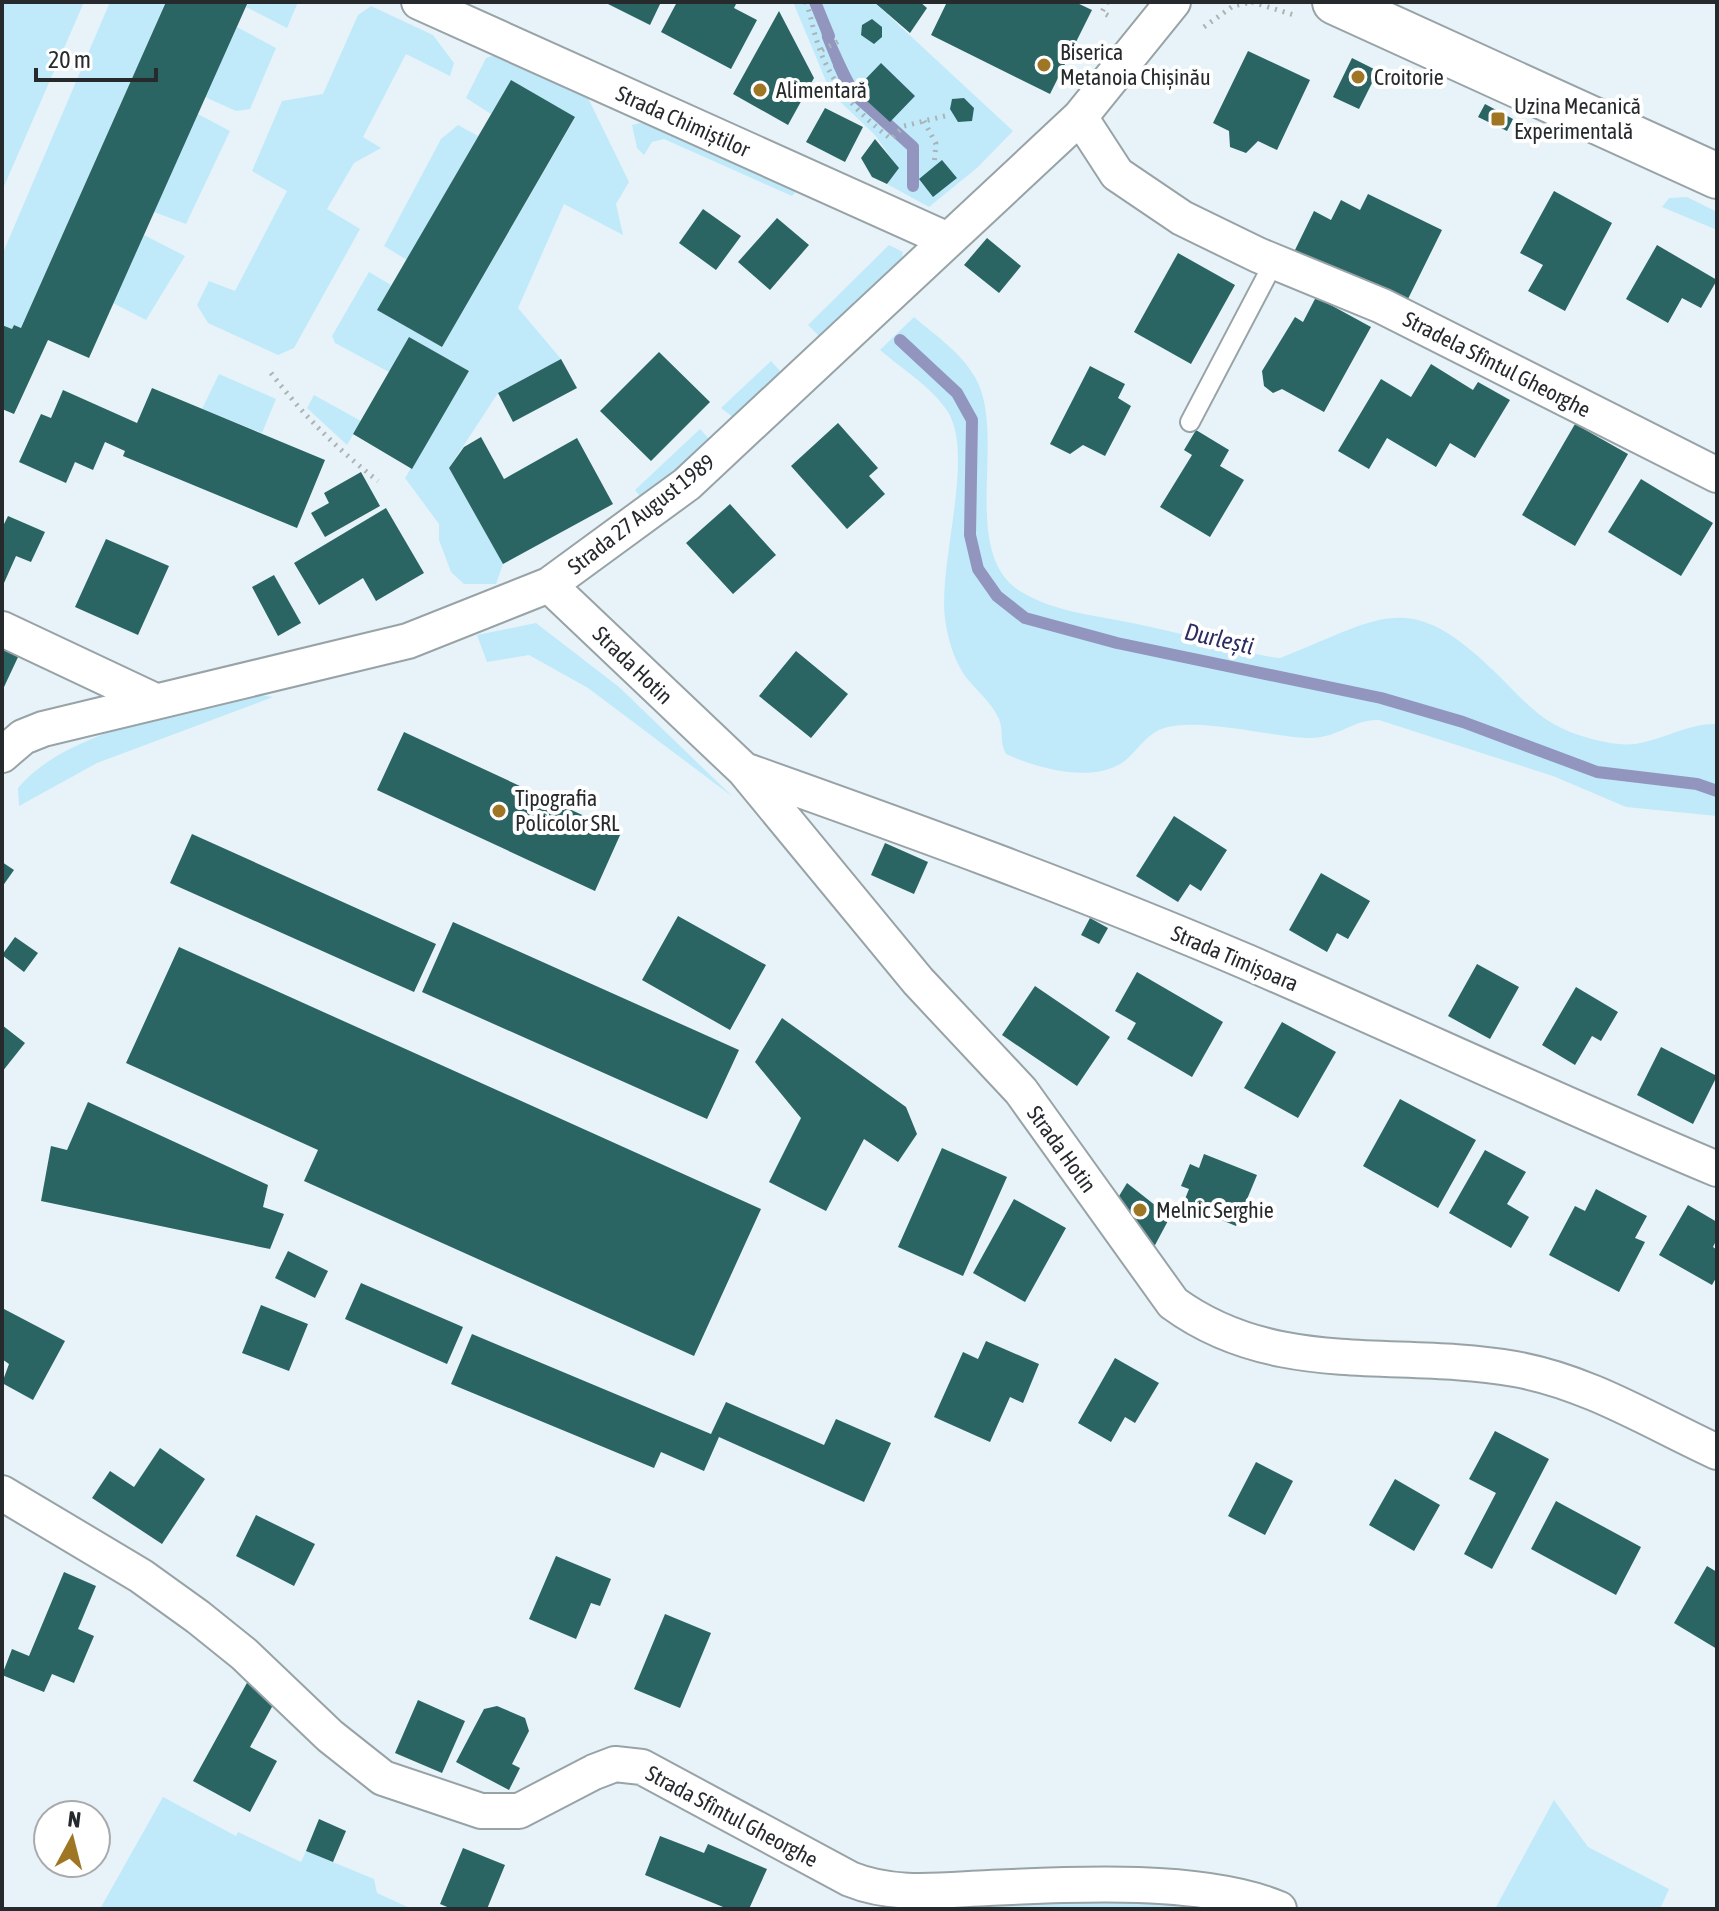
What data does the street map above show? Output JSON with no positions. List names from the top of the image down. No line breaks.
{"streets":{"street":["Strada Chimiștilor","Stradela Sfîntul Gheorghe","Strada 27 August 1989","Strada Hotin","Strada Timișoara","Strada Sfîntul Gheorghe"]},"crossings":[["Strada Chimiștilor","Strada 27 August 1989"],["Stradela Sfîntul Gheorghe","Strada 27 August 1989"],["Strada 27 August 1989","Strada Hotin"],["Strada Hotin","Strada Timișoara"]],"water":["Durlești"],"places":{"other":["Biserica Metanoia Chișinău","Croitorie","Alimentară","Tipografia Policolor SRL","Melnic Serghie"],"transit":["Uzina Mecanică Experimentală"]},"scale_bar":"20 m","north":"top"}
